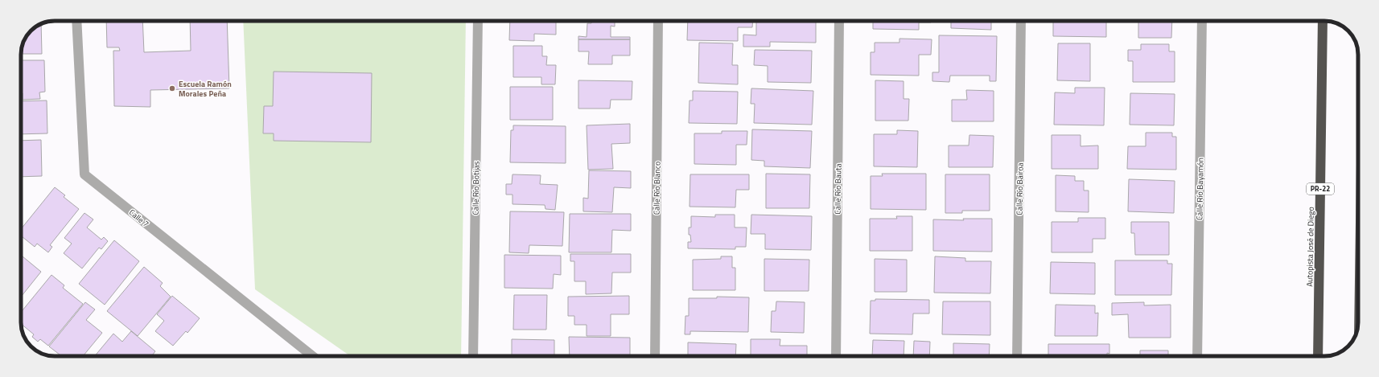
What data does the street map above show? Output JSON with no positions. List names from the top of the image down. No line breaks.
{"streets":{"highway":["PR-22","Autopista José de Diego"],"street":["Calle Río Botijas","Calle Río Blanco","Calle Río Bauta","Calle Río Bairoa","Calle Río Bayamón","Calle 7"]},"places":["Escuela Ramón Morales Peña"]}
